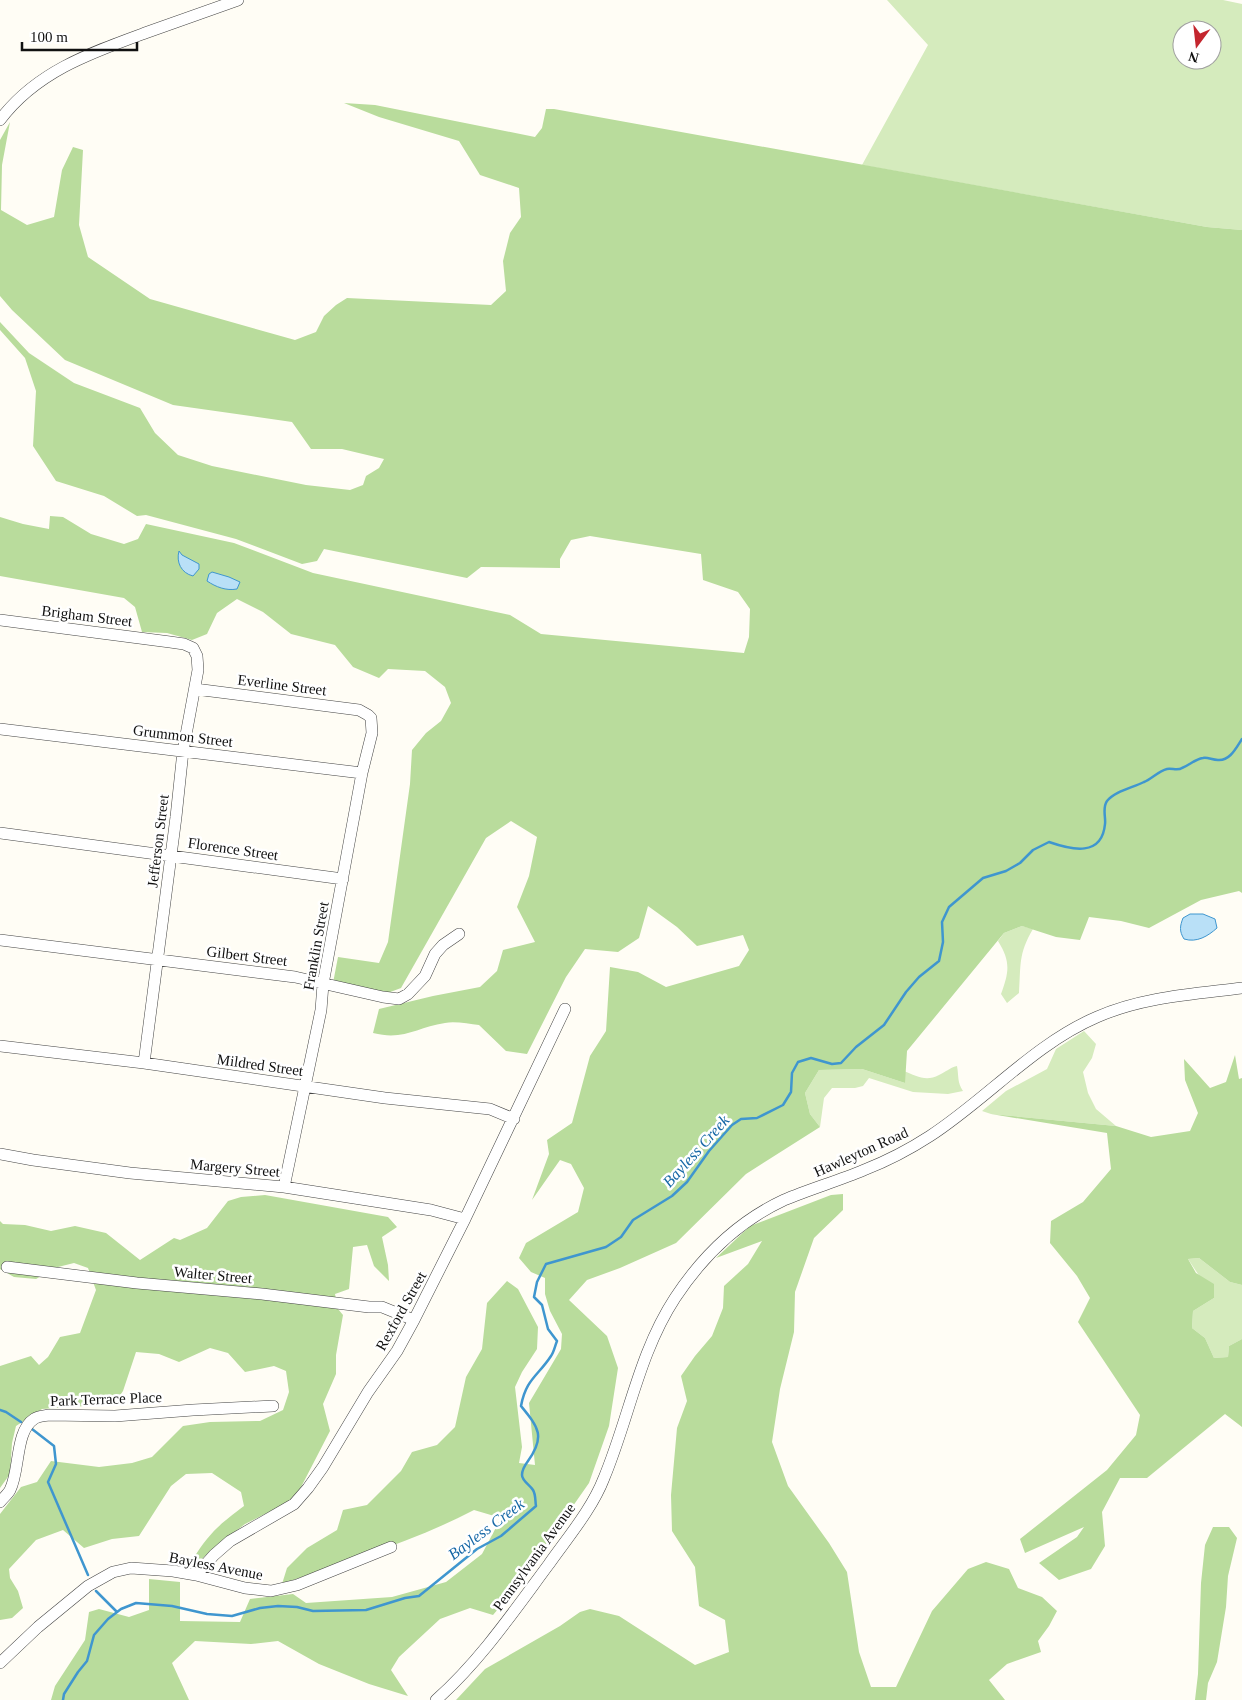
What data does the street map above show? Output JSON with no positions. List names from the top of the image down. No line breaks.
{"streets":{"street":["Brigham Street","Everline Street","Grummon Street","Jefferson Street","Florence Street","Franklin Street","Gilbert Street","Mildred Street","Hawleyton Road","Margery Street","Walter Street","Rexford Street","Park Terrace Place","Pennsylvania Avenue","Bayless Avenue"]},"crossings":[["Brigham Street","Jefferson Street"],["Everline Street","Jefferson Street"],["Everline Street","Franklin Street"],["Grummon Street","Jefferson Street"],["Grummon Street","Franklin Street"],["Jefferson Street","Florence Street"],["Jefferson Street","Gilbert Street"],["Jefferson Street","Mildred Street"],["Florence Street","Franklin Street"],["Franklin Street","Gilbert Street"],["Franklin Street","Mildred Street"],["Franklin Street","Margery Street"],["Mildred Street","Rexford Street"],["Hawleyton Road","Pennsylvania Avenue"],["Margery Street","Rexford Street"],["Walter Street","Rexford Street"],["Rexford Street","Bayless Avenue"]],"water":["Bayless Creek"],"scale_bar":"100 m","north":"bottom"}
